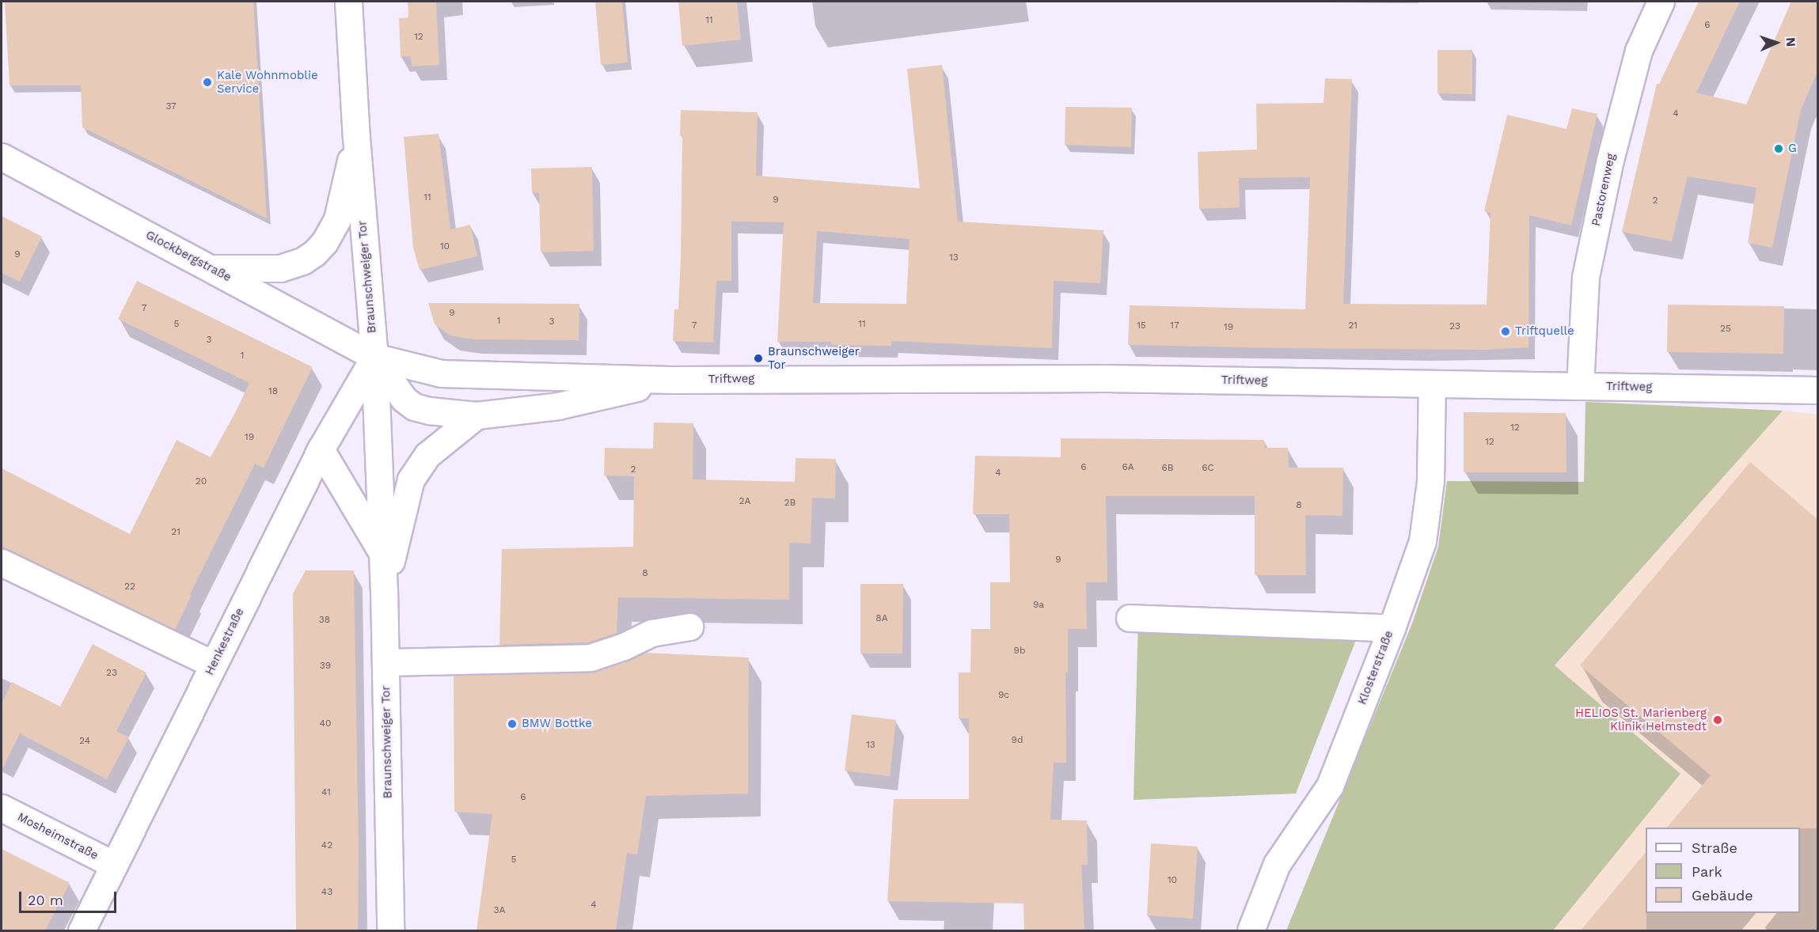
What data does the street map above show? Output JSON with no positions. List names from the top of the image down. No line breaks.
{"streets":{"main road":["Pastorenweg","Glockbergstraße","Braunschweiger Tor","Triftweg","Henkestraße","Klosterstraße","Mosheimstraße"]},"crossings":[["Pastorenweg","Triftweg"],["Glockbergstraße","Braunschweiger Tor"],["Glockbergstraße","Triftweg"],["Glockbergstraße","Henkestraße"],["Braunschweiger Tor","Triftweg"],["Braunschweiger Tor","Henkestraße"],["Triftweg","Henkestraße"],["Triftweg","Klosterstraße"],["Henkestraße","Mosheimstraße"]],"places":["Kale Wohnmoblie Service","G","Triftquelle","Braunschweiger Tor","HELIOS St. Marienberg Klinik Helmstedt","BMW Bottke"],"house_numbers":["11","6","12","37","4","11","9","2","10","9","13","7","9","1","3","5","11","7","15","17","21","23","19","25","3","1","18","12","19","12","6","6A","6B","6C","2","4","20","2A","2B","8","21","9","8","22","9a","8A","38","9b","39","23","9c","40","9d","24","13","41","6","42","5","10","43","4","3A"],"legend":["Straße","Park","Gebäude"],"scale_bar":"20 m","north":"right"}
